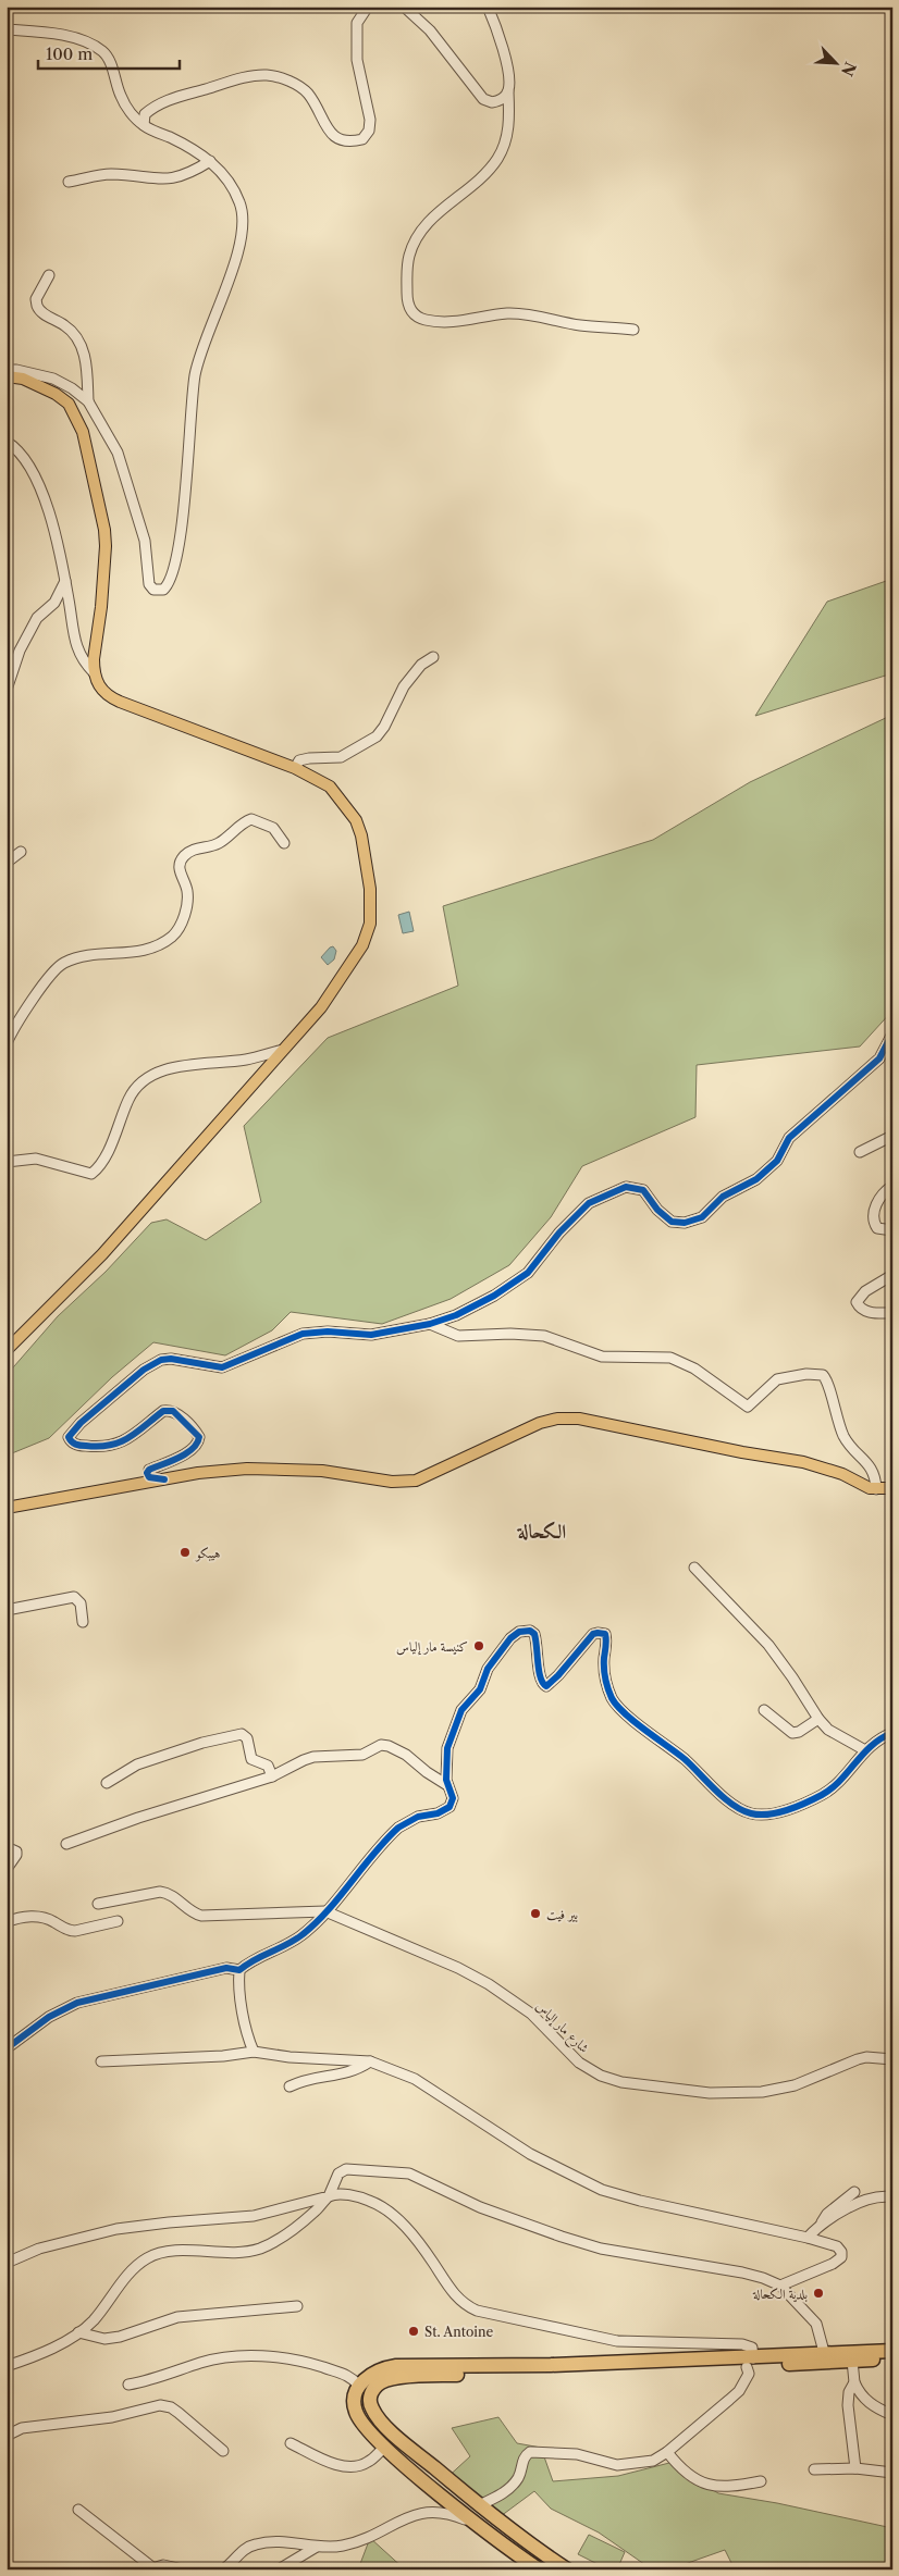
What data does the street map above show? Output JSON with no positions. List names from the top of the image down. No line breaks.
{"streets":{"street":["شارع مار إلياس"]},"districts":["الكحالة"],"places":["هيبكو","كنيسة مار إلياس","بير فيت","بلدية الكحالة","St. Antoine"],"scale_bar":"100 m","north":"bottom right"}
